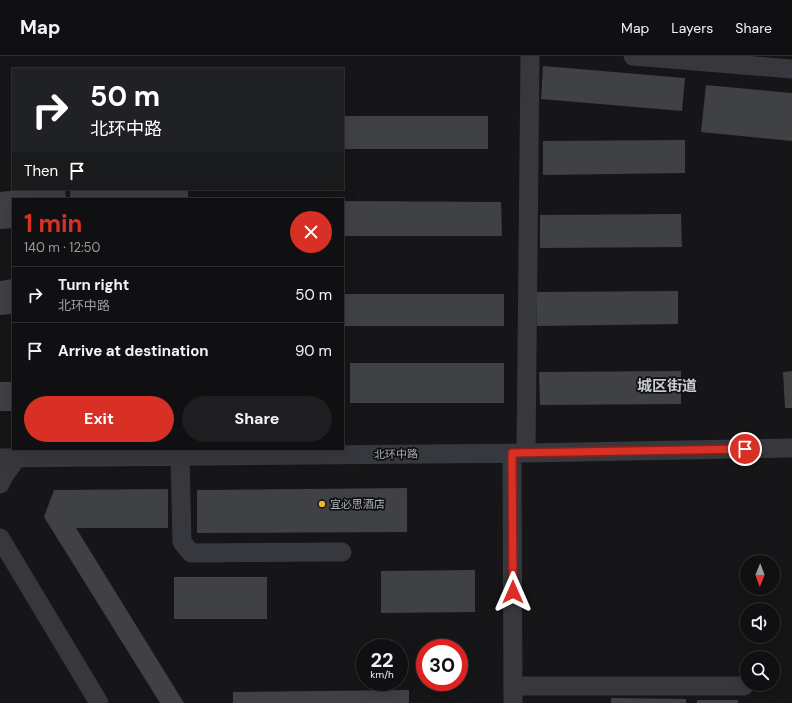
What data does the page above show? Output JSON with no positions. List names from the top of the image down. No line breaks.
{"streets":{"street":["北环中路"]},"districts":["城区街道"],"places":["宜必思酒店"],"north":"bottom","page":{"header":"Map","nav":["Map","Layers","Share"],"turn":["50 m","北环中路"],"then":"Then","heading":["1 min","140 m · 12:50"],"list":[{"name":"Turn right","note":"北环中路","value":"50 m"},{"name":"Arrive at destination","value":"90 m"}],"buttons":["Exit","Share"],"speed":"22 km/h","limit":"30"}}
